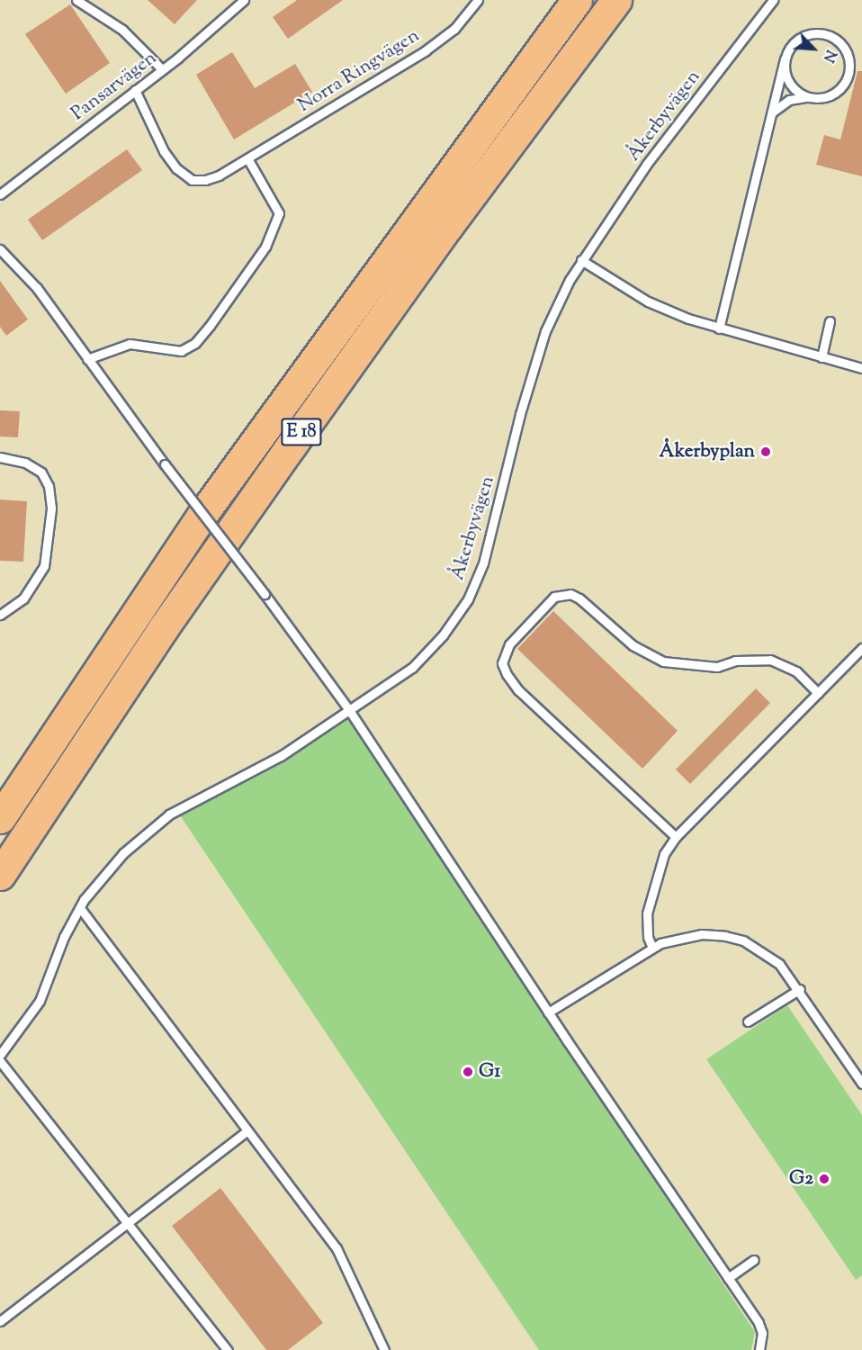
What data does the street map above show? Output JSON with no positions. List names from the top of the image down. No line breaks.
{"streets":{"highway":["E 18"],"lane":["Norra Ringvägen","Pansarvägen","Åkerbyvägen"]},"crossings":[["Norra Ringvägen","Pansarvägen"]],"places":["Åkerbyplan","G1","G2"],"north":"bottom right"}
